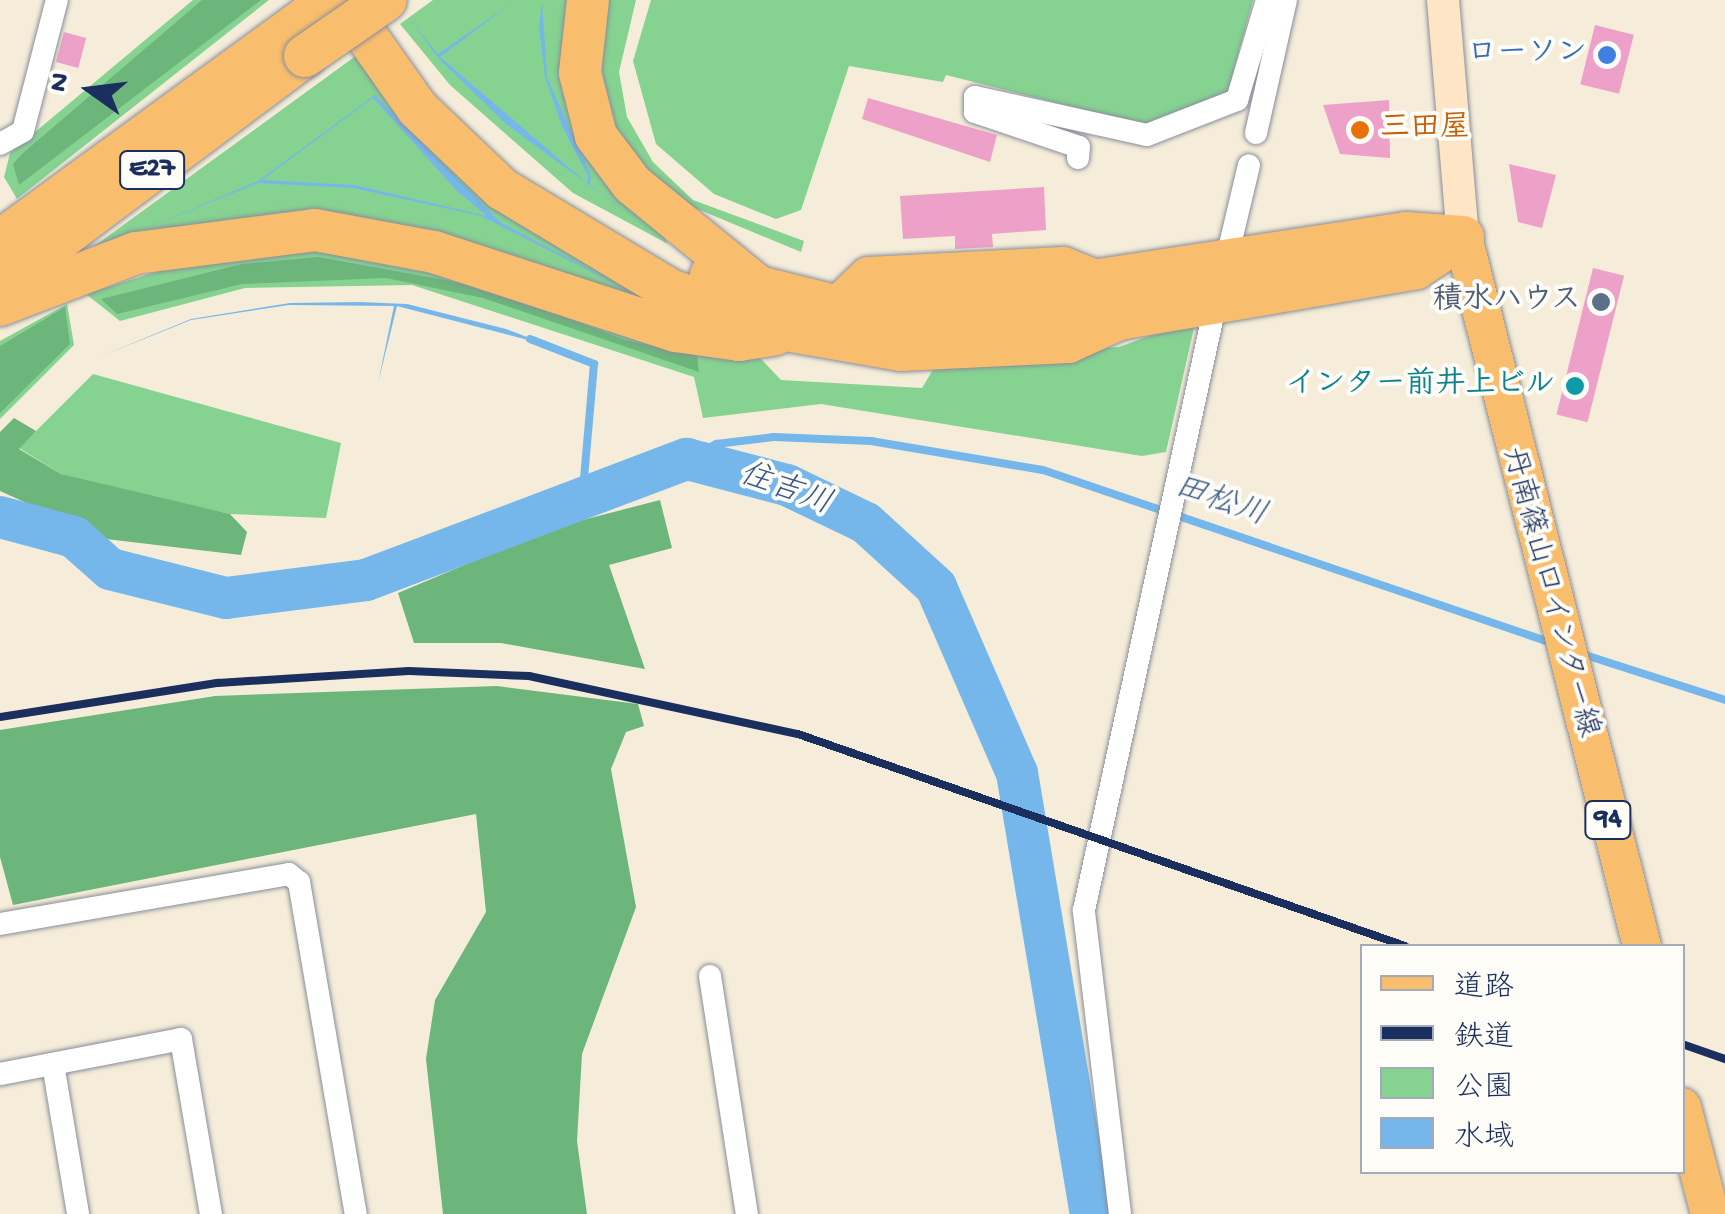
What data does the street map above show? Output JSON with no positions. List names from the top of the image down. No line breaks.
{"streets":{"highway":["E27"],"main road":["丹南篠山口インター線","94"]},"water":["住吉川","田松川"],"places":["ローソン","三田屋","積水ハウス","インター前井上ビル"],"legend":["道路","鉄道","公園","水域"],"north":"left"}
